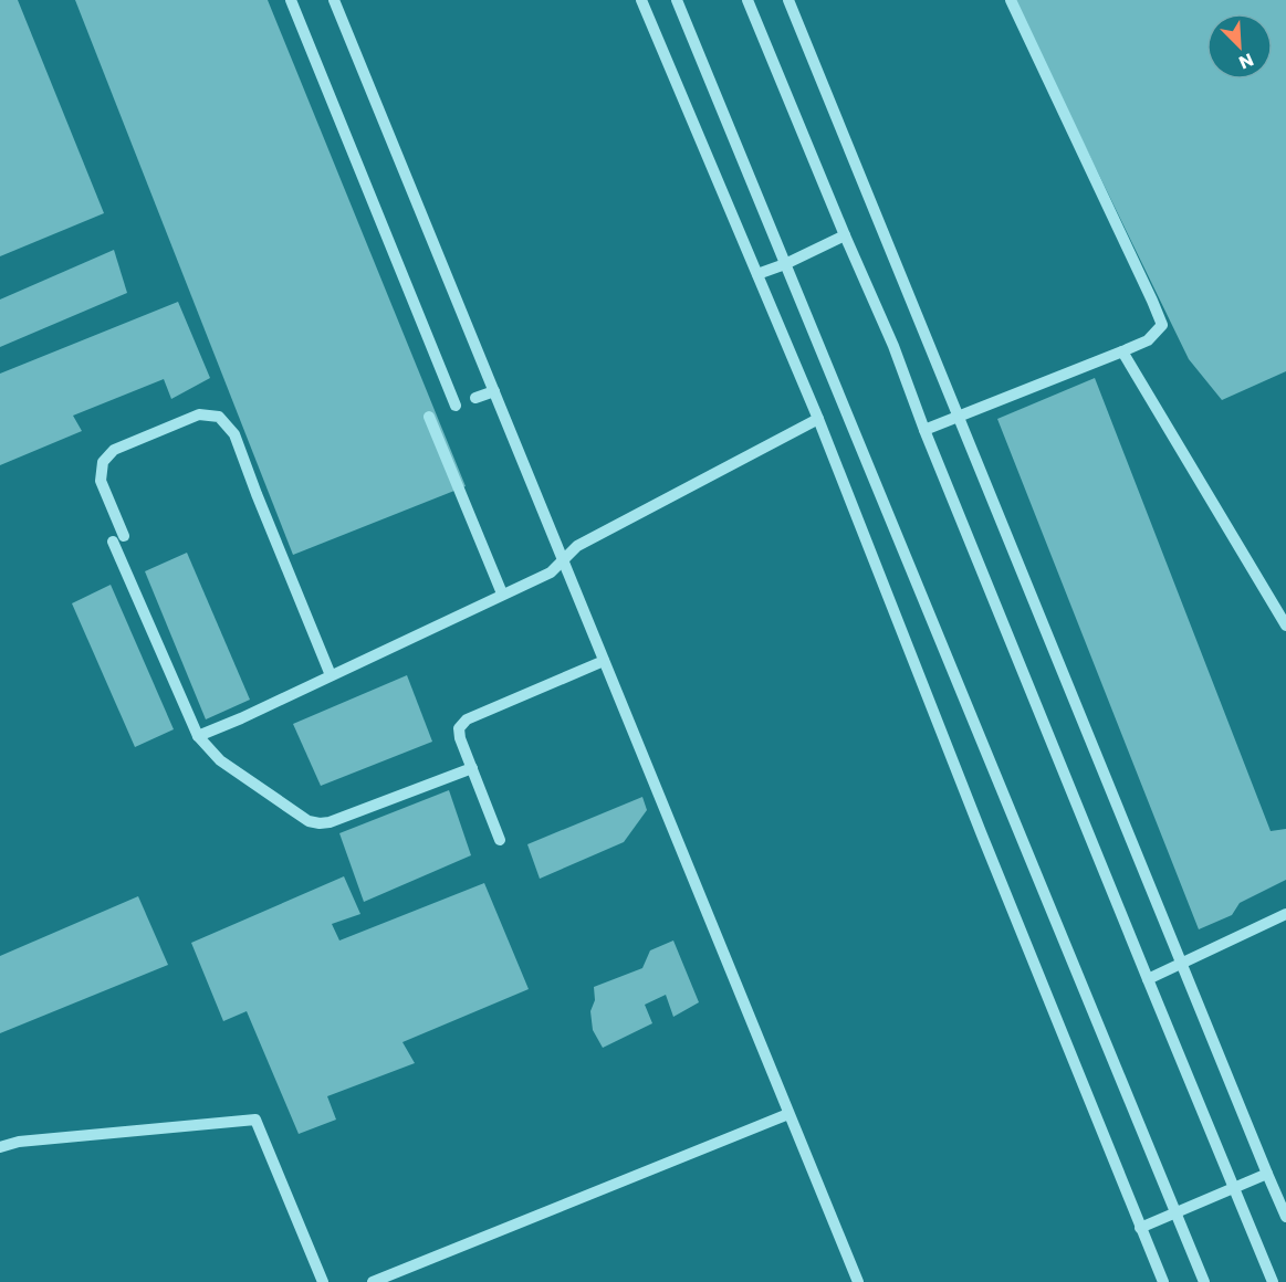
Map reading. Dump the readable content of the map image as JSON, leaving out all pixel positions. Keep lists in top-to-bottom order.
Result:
{
  "north": "bottom right"
}
